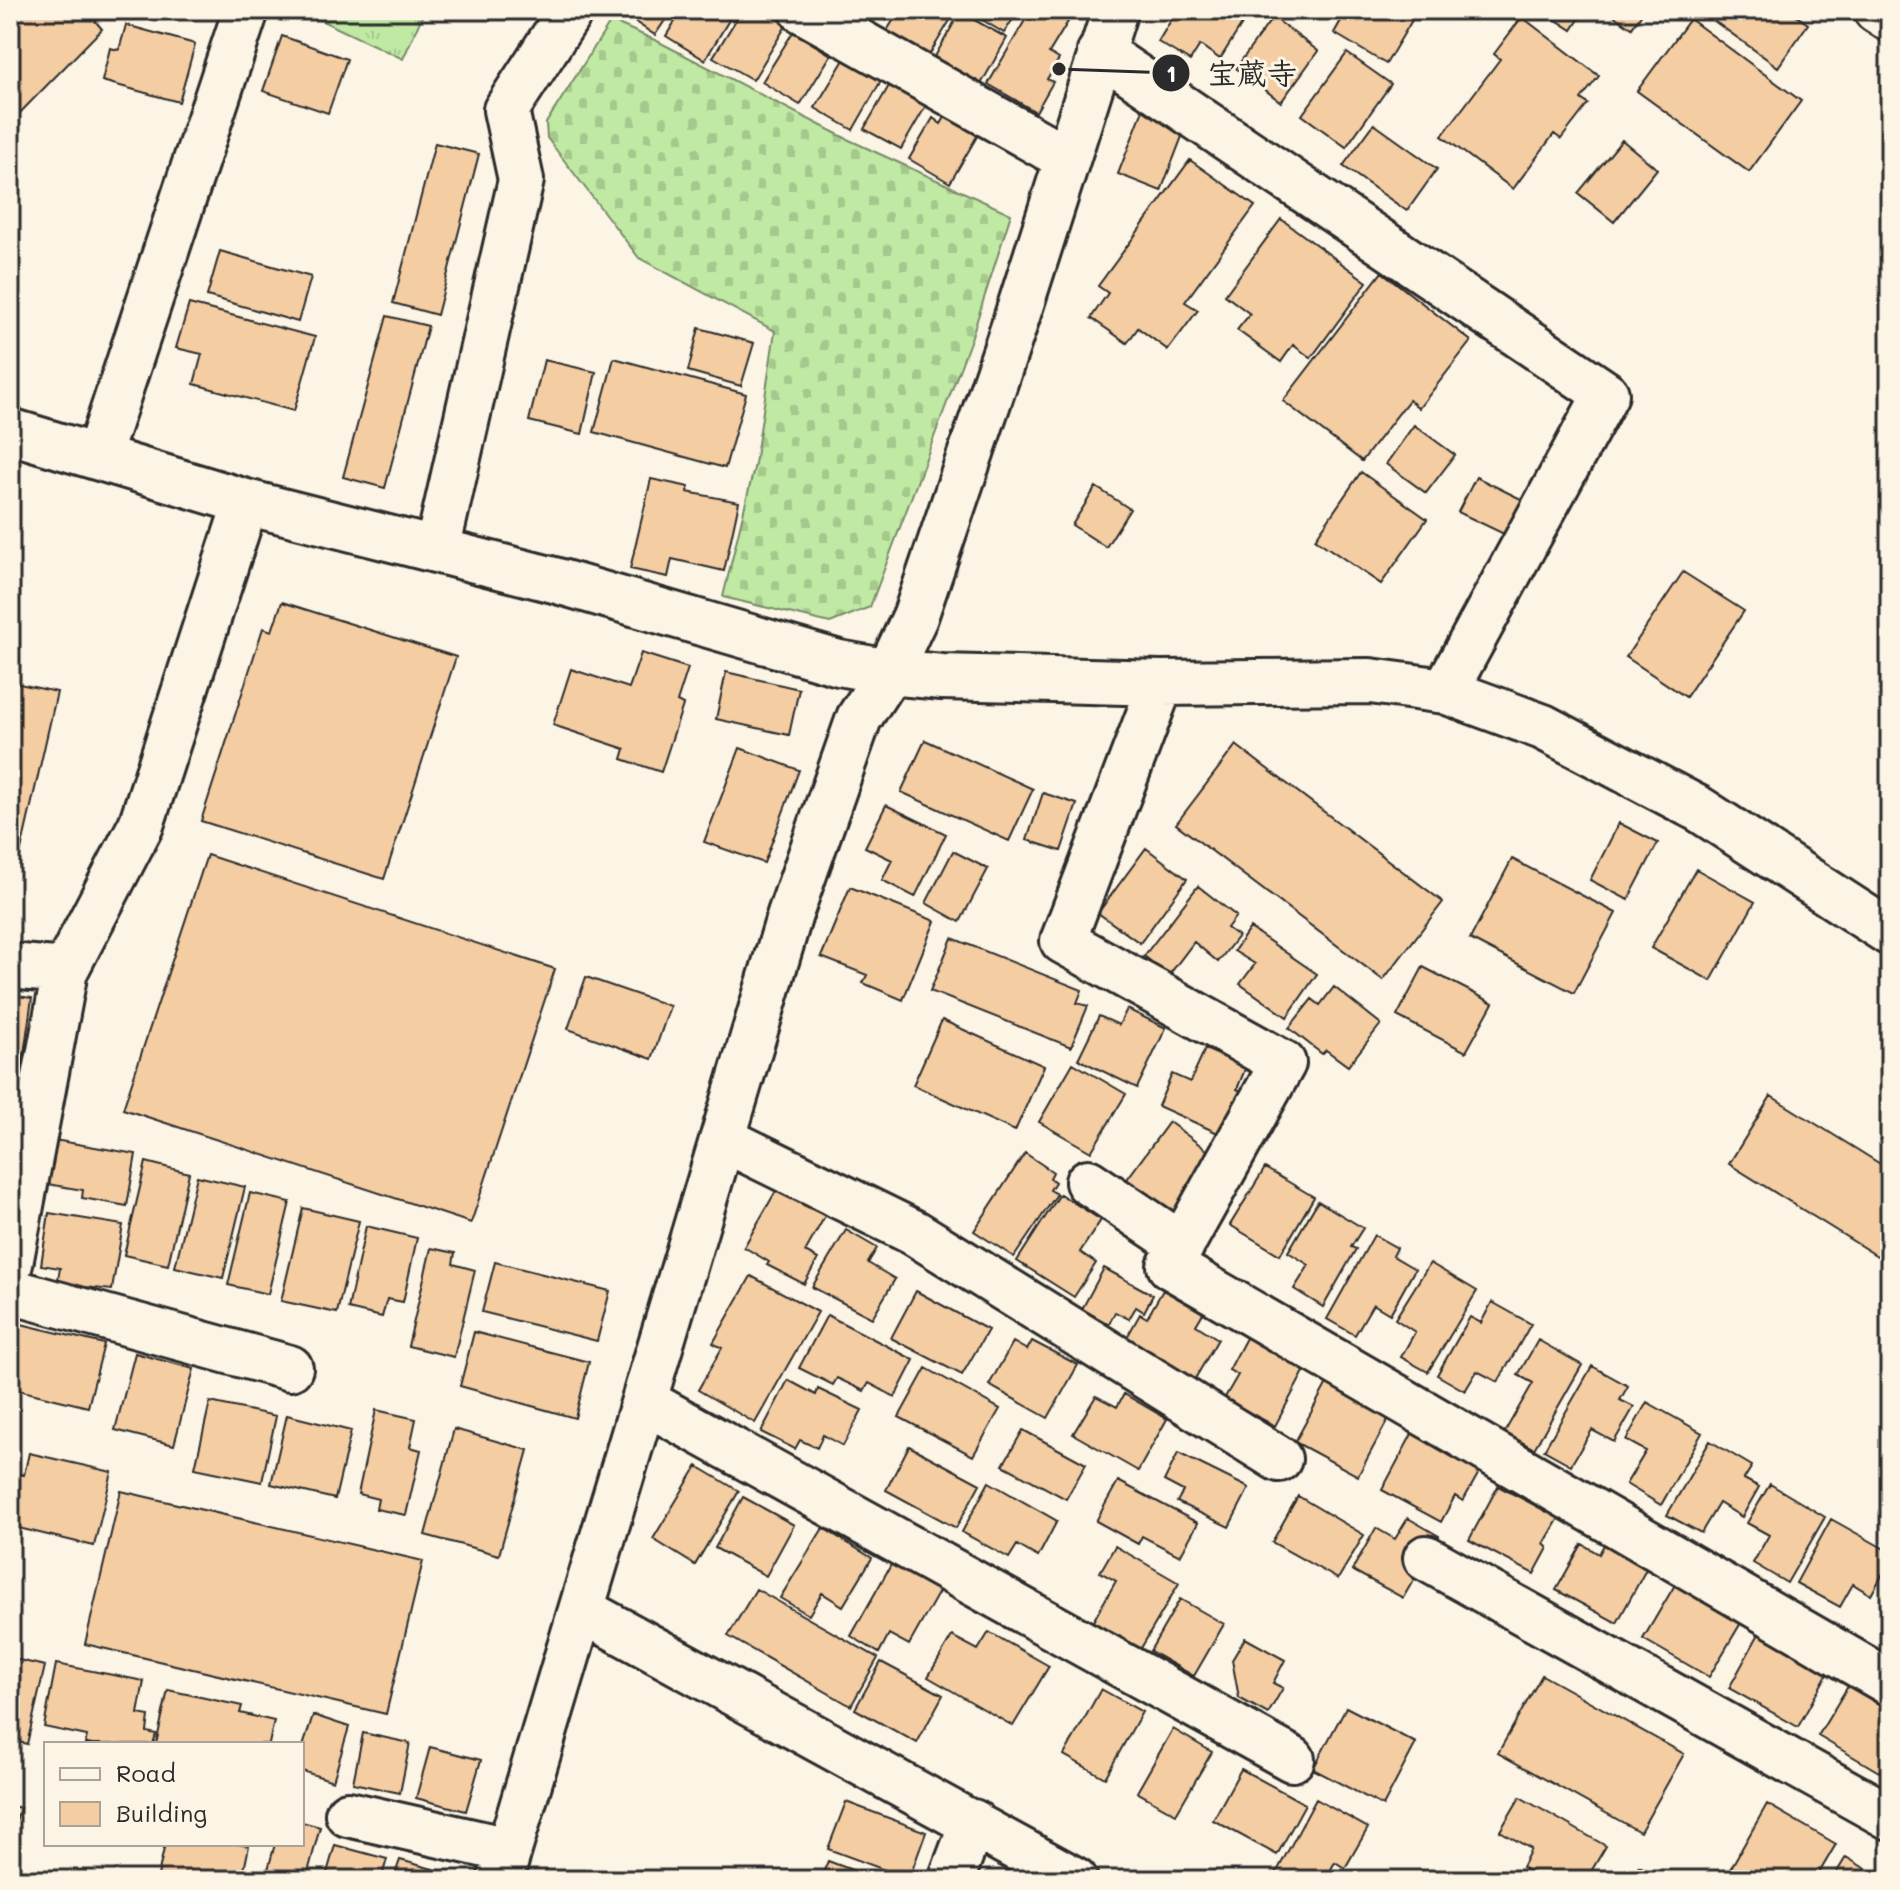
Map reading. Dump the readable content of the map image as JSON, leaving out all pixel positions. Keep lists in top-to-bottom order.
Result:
{
  "places": ["宝蔵寺"],
  "legend": ["Road", "Building"]
}
